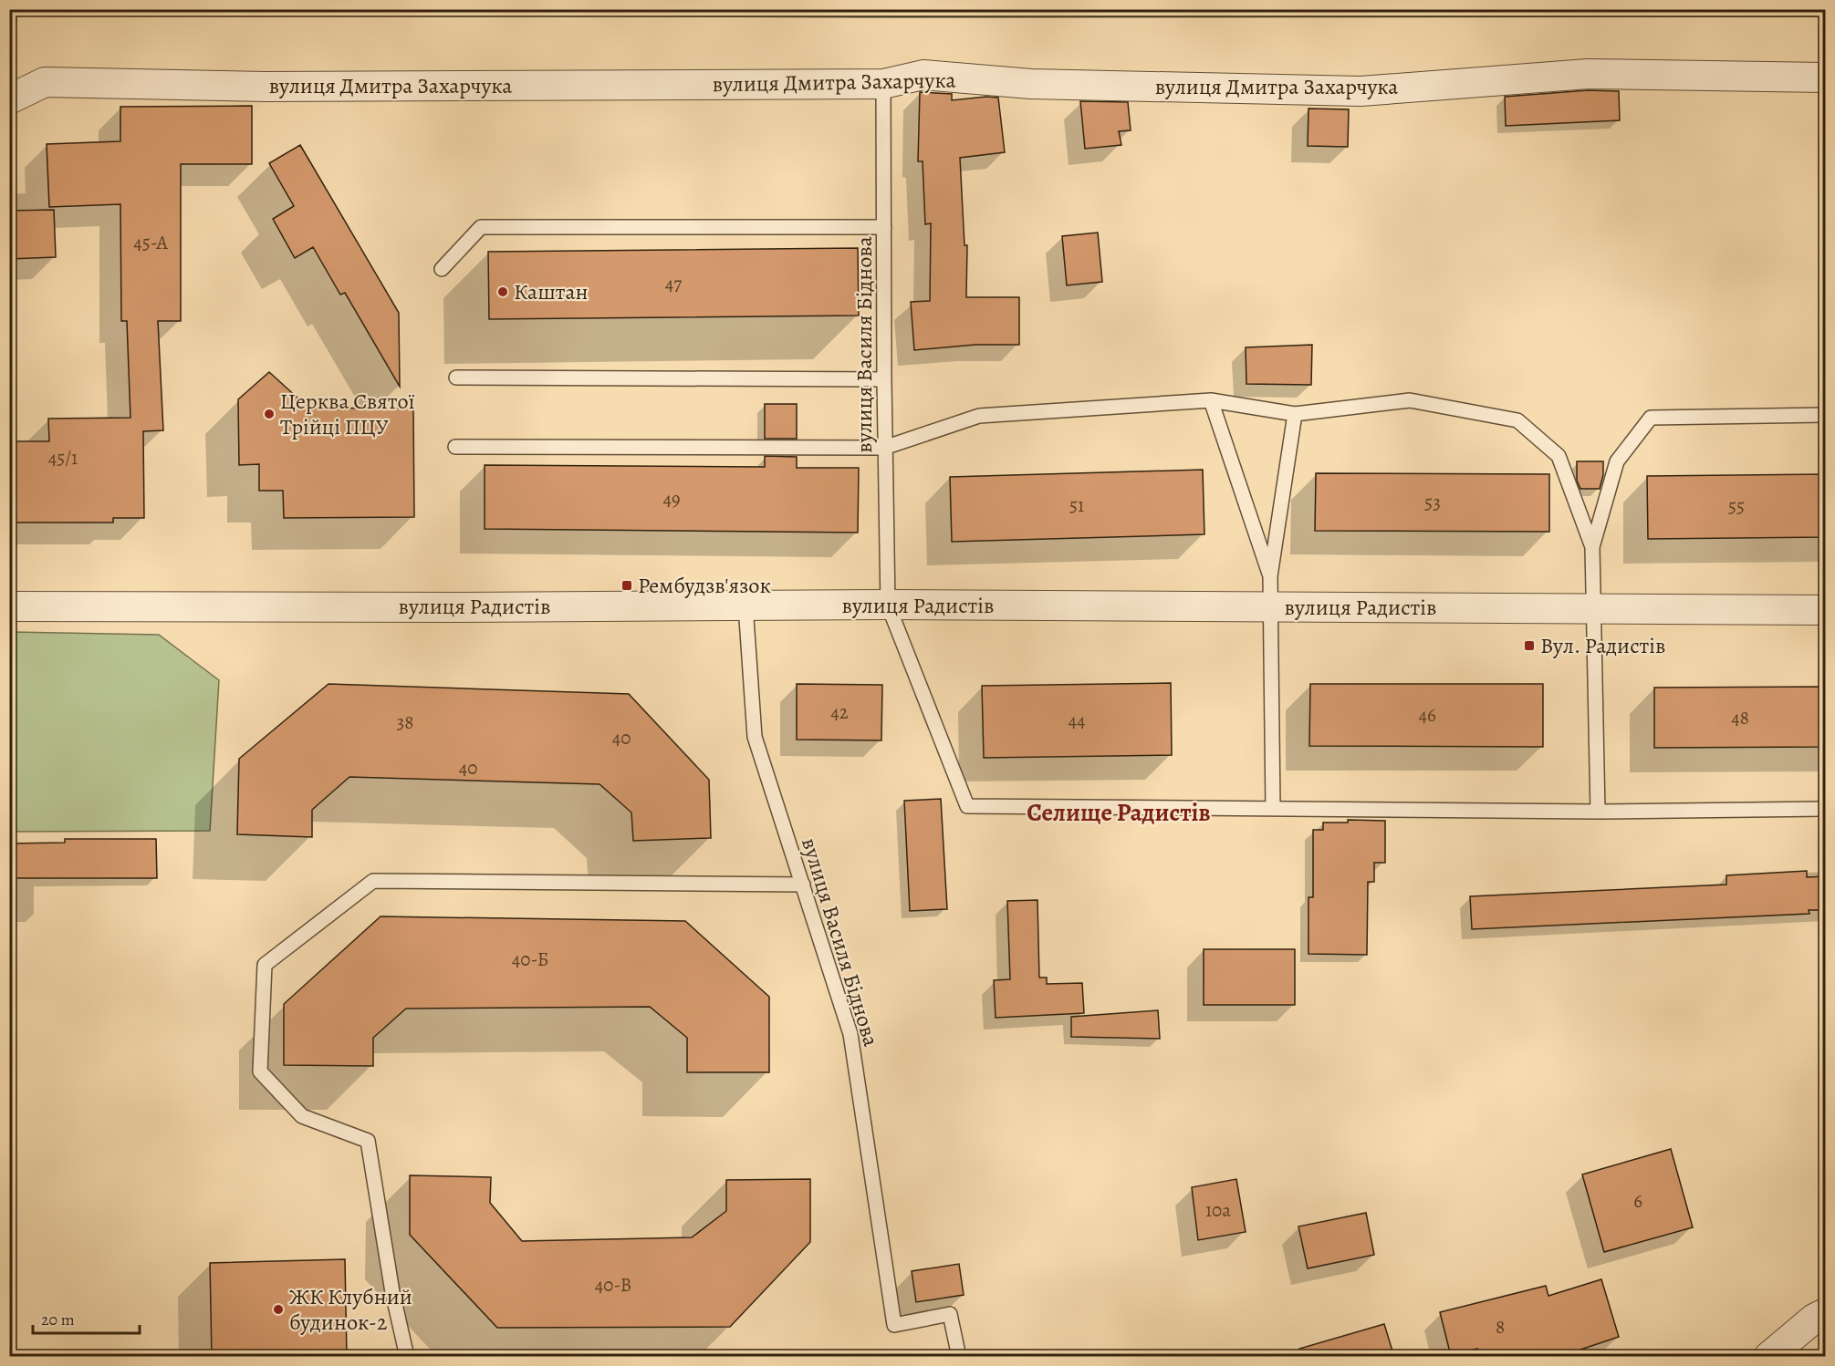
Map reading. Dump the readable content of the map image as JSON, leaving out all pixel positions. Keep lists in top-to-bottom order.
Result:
{
  "streets": {
    "street": ["вулиця Дмитра Захарчука", "вулиця Радистів"],
    "lane": ["вулиця Василя Біднова"]
  },
  "crossings": [
    ["вулиця Дмитра Захарчука", "вулиця Василя Біднова"],
    ["вулиця Василя Біднова", "вулиця Радистів"]
  ],
  "districts": ["Селище Радистів"],
  "places": {
    "other": ["Каштан", "Церква Святої Трійці ПЦУ", "ЖК Клубний будинок-2"],
    "transit": ["Рембудзв'язок", "Вул. Радистів"]
  },
  "house_numbers": [
    "45-А",
    "47",
    "45/1",
    "49",
    "53",
    "51",
    "55",
    "42",
    "46",
    "48",
    "44",
    "38",
    "40",
    "40",
    "40-Б",
    "6",
    "10a",
    "40-В",
    "8"
  ],
  "scale_bar": "20 m"
}
